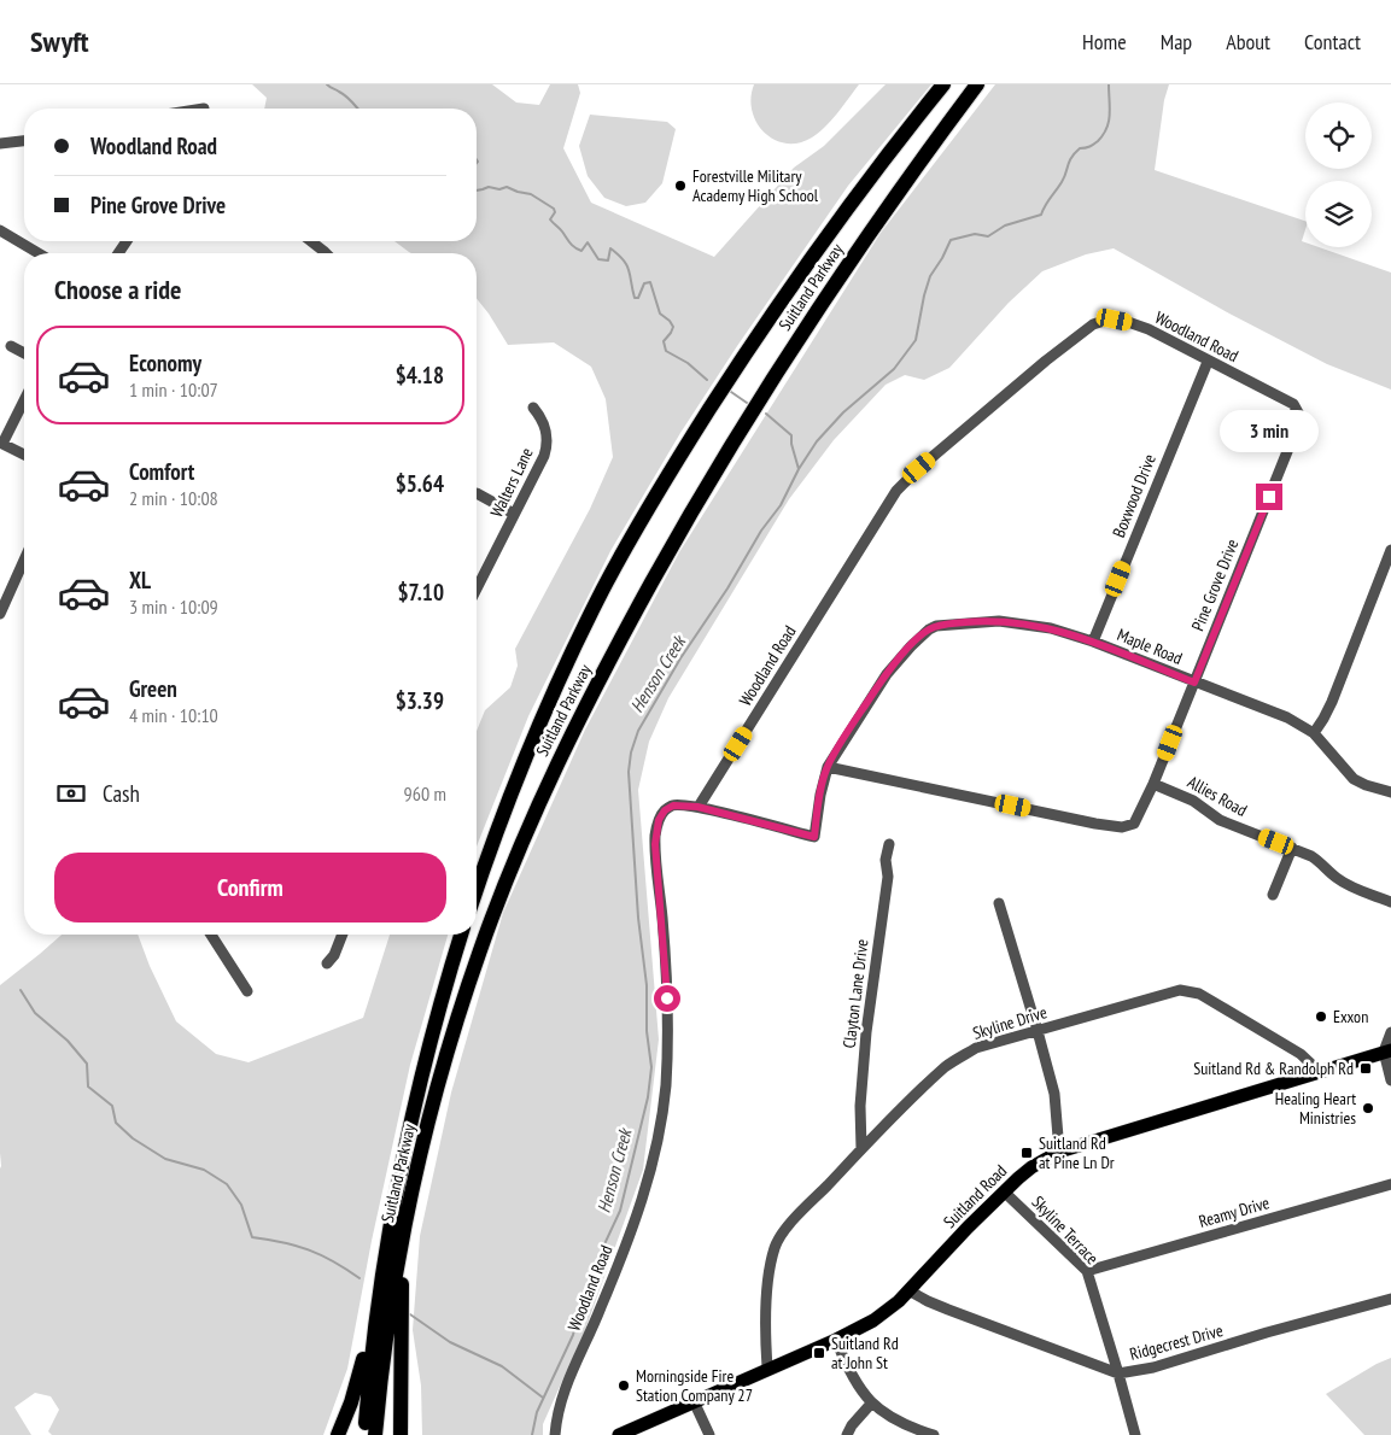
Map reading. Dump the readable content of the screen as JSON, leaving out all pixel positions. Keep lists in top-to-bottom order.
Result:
{
  "streets": {
    "highway": ["Suitland Parkway"],
    "main road": ["Suitland Road"],
    "street": [
      "Woodland Road",
      "Walters Lane",
      "Boxwood Drive",
      "Pine Grove Drive",
      "Maple Road",
      "Allies Road",
      "Clayton Lane Drive",
      "Skyline Drive",
      "Reamy Drive",
      "Skyline Terrace",
      "Ridgecrest Drive"
    ]
  },
  "crossings": [
    ["Woodland Road", "Boxwood Drive"],
    ["Woodland Road", "Pine Grove Drive"],
    ["Woodland Road", "Maple Road"],
    ["Boxwood Drive", "Maple Road"],
    ["Pine Grove Drive", "Maple Road"],
    ["Pine Grove Drive", "Allies Road"],
    ["Clayton Lane Drive", "Skyline Drive"],
    ["Skyline Drive", "Suitland Road"],
    ["Suitland Road", "Skyline Terrace"],
    ["Suitland Road", "Ridgecrest Drive"],
    ["Reamy Drive", "Skyline Terrace"],
    ["Skyline Terrace", "Ridgecrest Drive"]
  ],
  "water": ["Henson Creek"],
  "places": {
    "other": [
      "Forestville Military Academy High School",
      "Exxon",
      "Healing Heart Ministries",
      "Morningside Fire Station Company 27"
    ],
    "transit": ["Suitland Rd & Randolph Rd", "Suitland Rd at Pine Ln Dr", "Suitland Rd at John St"]
  },
  "page": {
    "header": "Swyft",
    "nav": [
      "Home",
      "Map",
      "About",
      "Contact"
    ],
    "banner": ["Woodland Road", "Pine Grove Drive"],
    "heading": "Choose a ride",
    "list": [
      {
        "name": "Economy",
        "note": "1 min · 10:07",
        "value": "$4.18"
      },
      {
        "name": "Comfort",
        "note": "2 min · 10:08",
        "value": "$5.64"
      },
      {
        "name": "XL",
        "note": "3 min · 10:09",
        "value": "$7.10"
      },
      {
        "name": "Green",
        "note": "4 min · 10:10",
        "value": "$3.39"
      }
    ],
    "bubble": "3 min",
    "pay": ["Cash", "960 m"],
    "buttons": "Confirm"
  }
}
